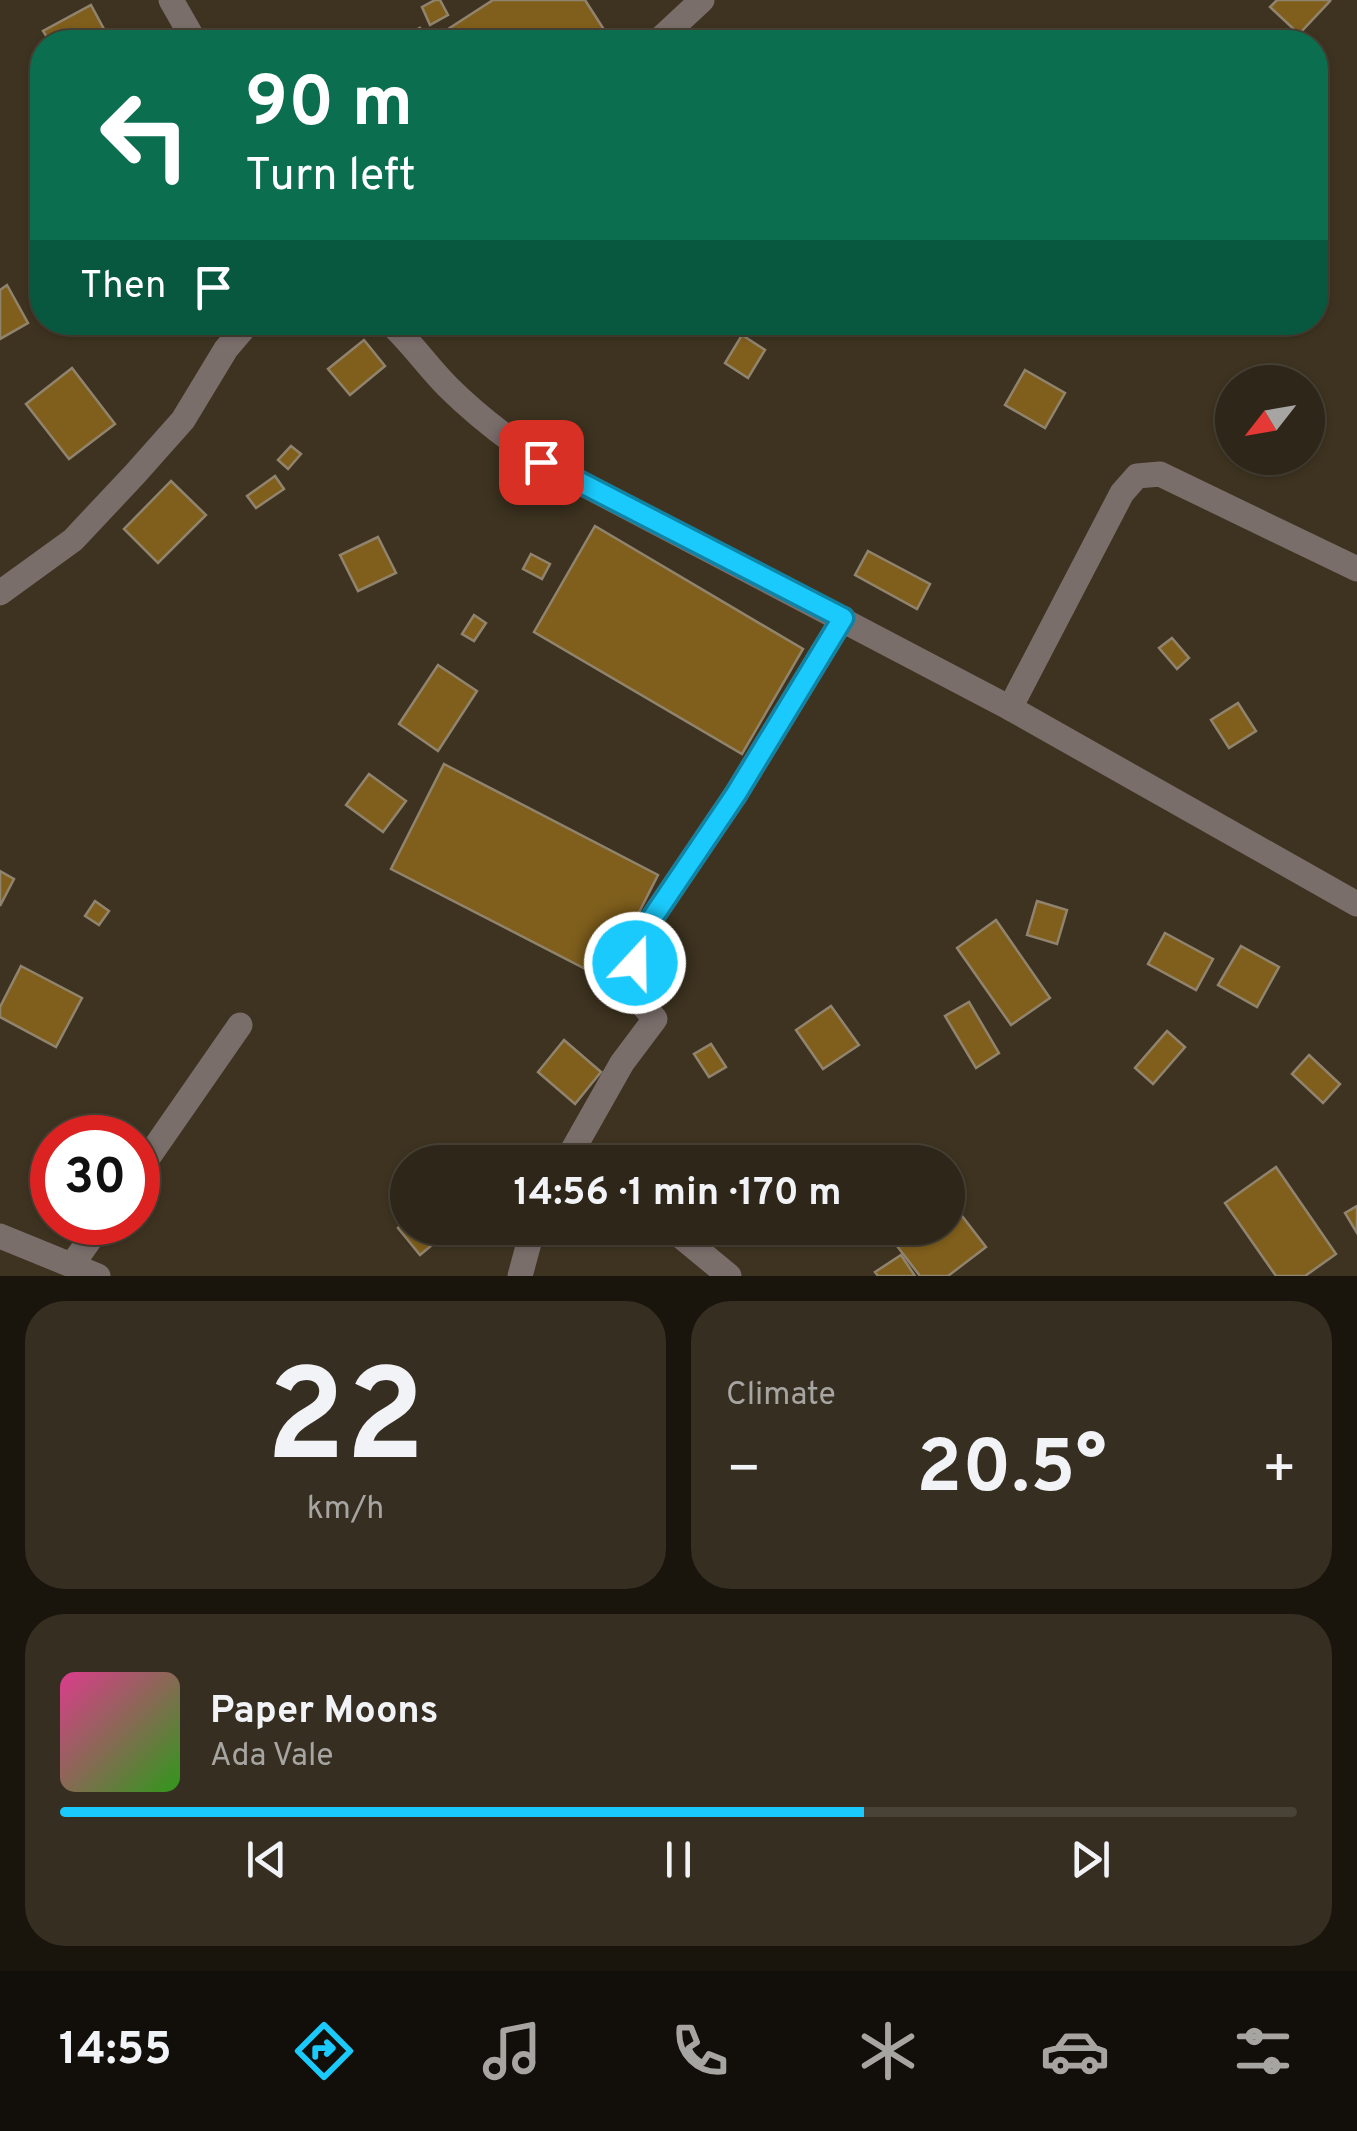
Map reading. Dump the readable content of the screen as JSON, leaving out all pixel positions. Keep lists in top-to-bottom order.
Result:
{
  "north": "bottom left",
  "page": {
    "turn": ["90 m", "Turn left"],
    "then": "Then",
    "limit": "30",
    "trip": "14:56 · 1 min · 170 m",
    "tile": [
      ["22", "km/h"],
      "Climate"
    ],
    "heat": ["−", "20.5°", "+"],
    "song": ["Paper Moons", "Ada Vale"],
    "tabs": "14:55"
  }
}
